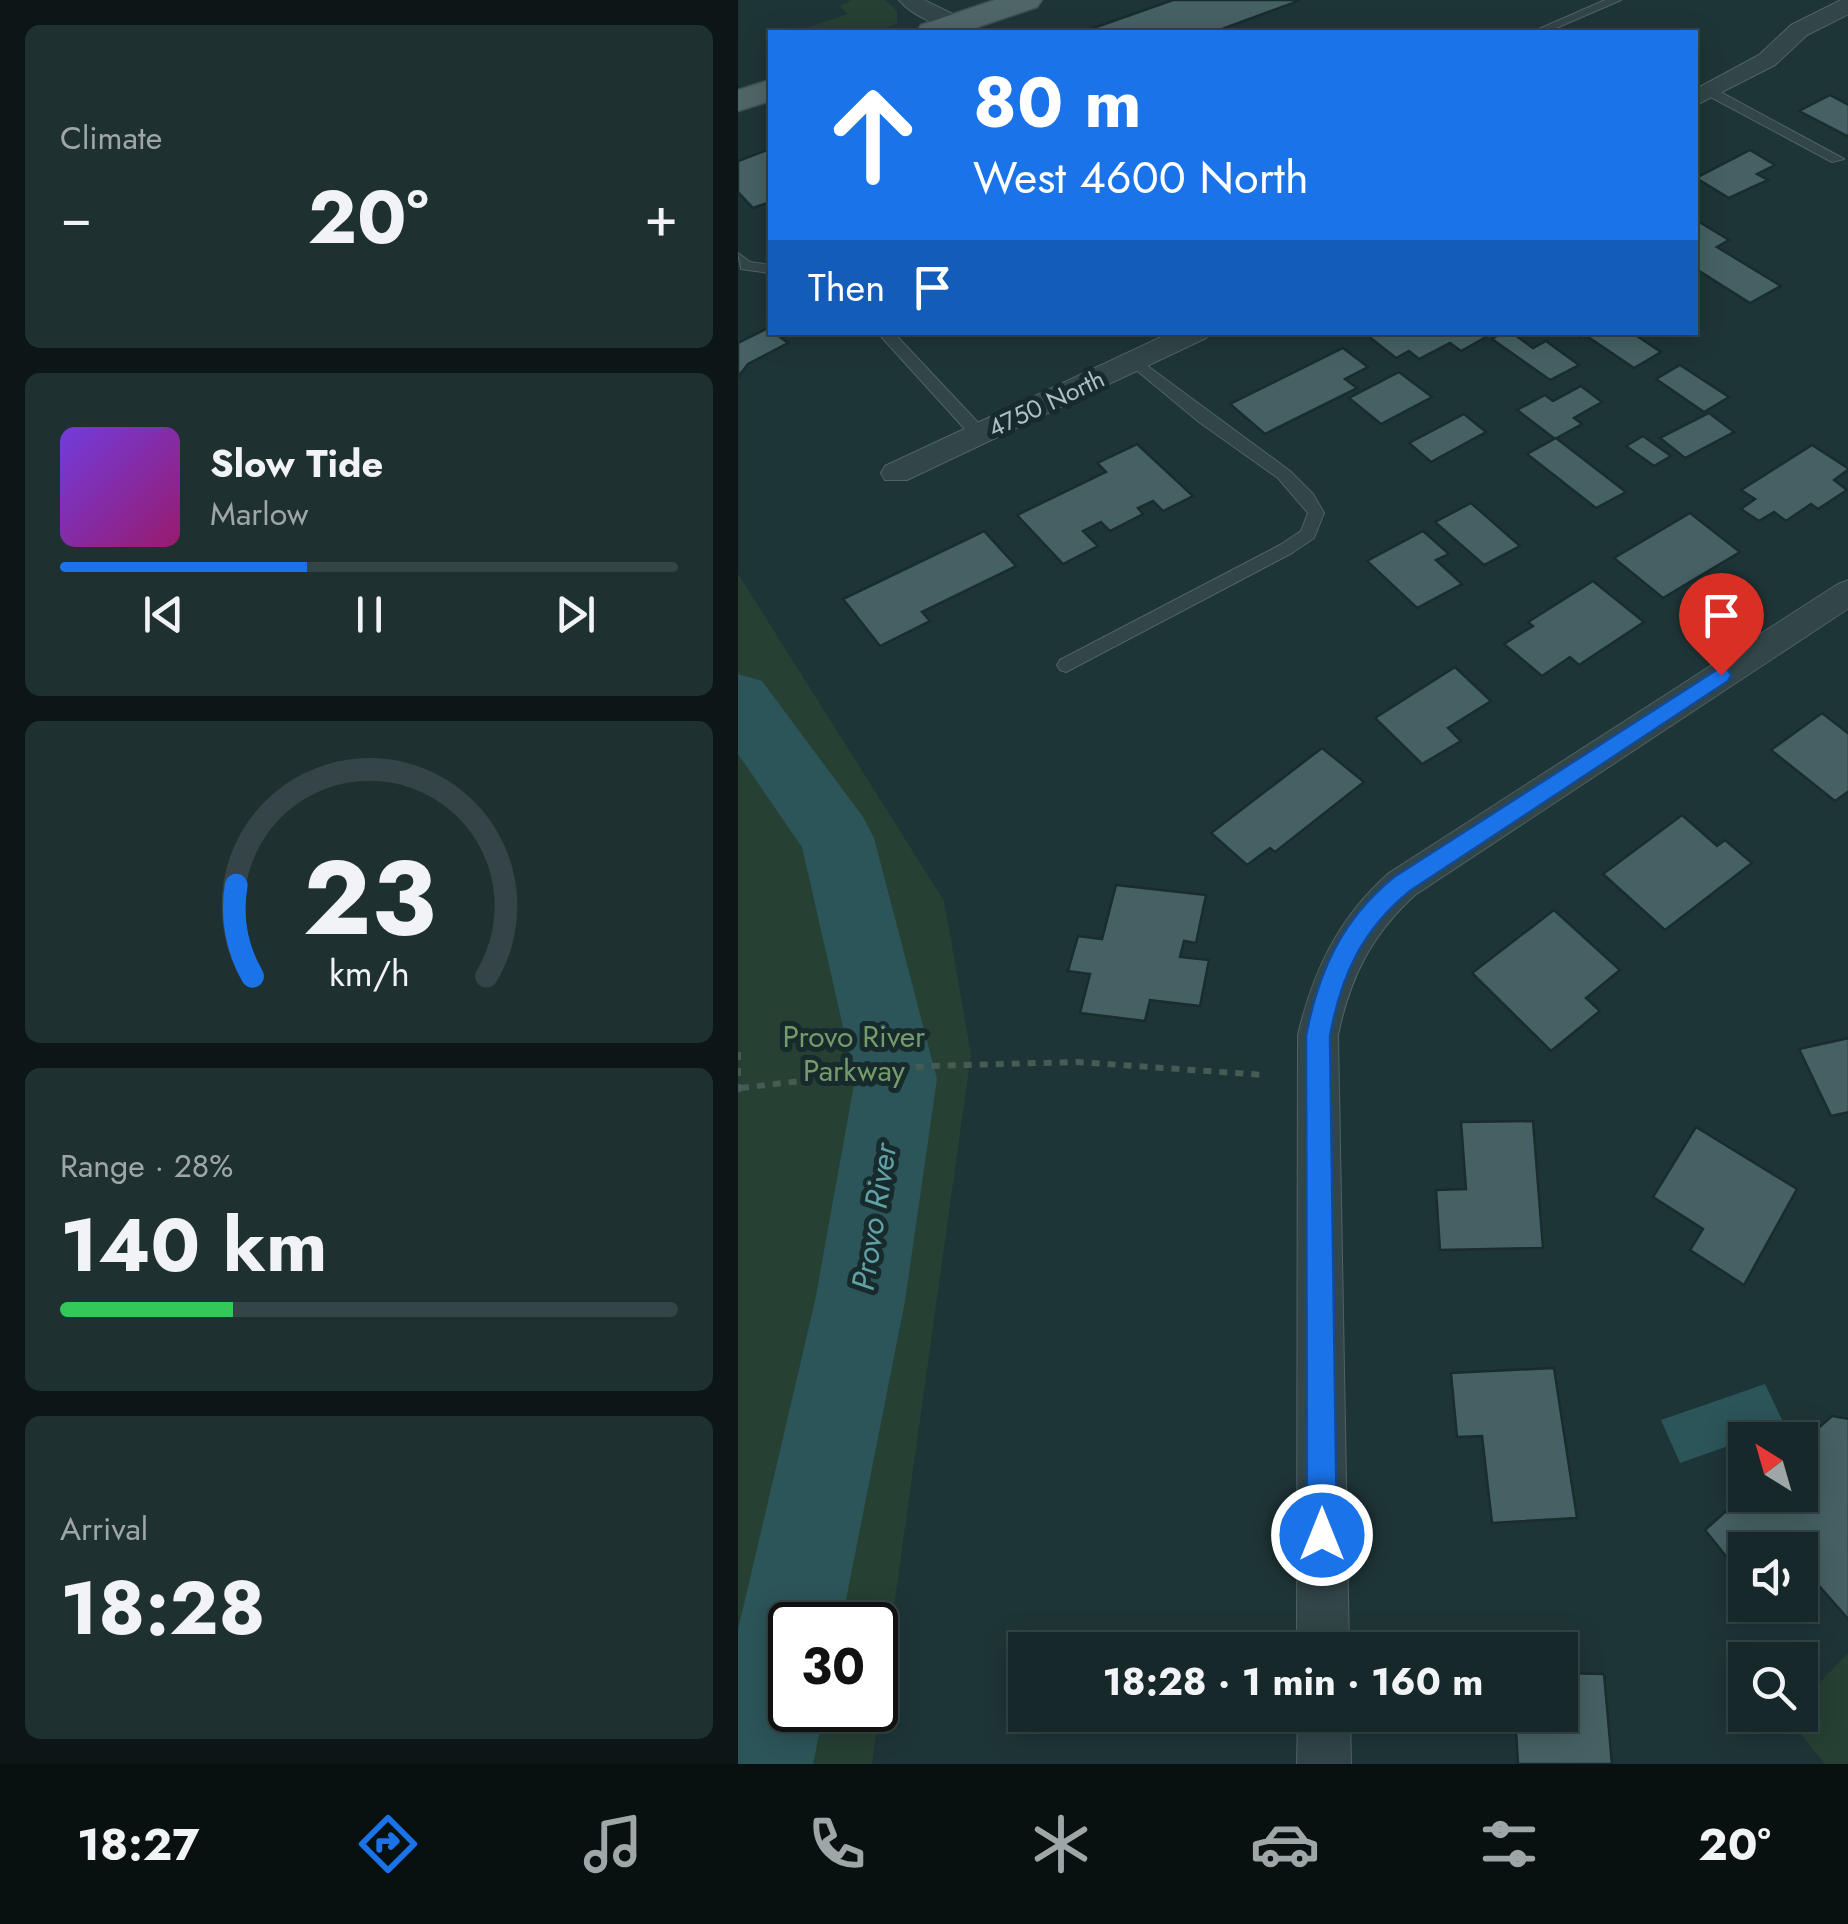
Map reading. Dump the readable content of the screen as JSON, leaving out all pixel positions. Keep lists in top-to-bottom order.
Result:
{
  "streets": {
    "street": ["4750 North"]
  },
  "water": ["Provo River"],
  "parks": ["Provo River Parkway"],
  "north": "top left",
  "page": {
    "tile": [
      "Climate",
      ["Range · 28%", "140 km"],
      ["Arrival", "18:28"]
    ],
    "turn": ["80 m", "West 4600 North"],
    "heat": ["−", "20°", "+"],
    "then": "Then",
    "song": ["Slow Tide", "Marlow"],
    "limit": "30",
    "trip": "18:28 · 1 min · 160 m",
    "tabs": ["18:27", "20°"],
    "gauge": ["23", "km/h"]
  }
}
